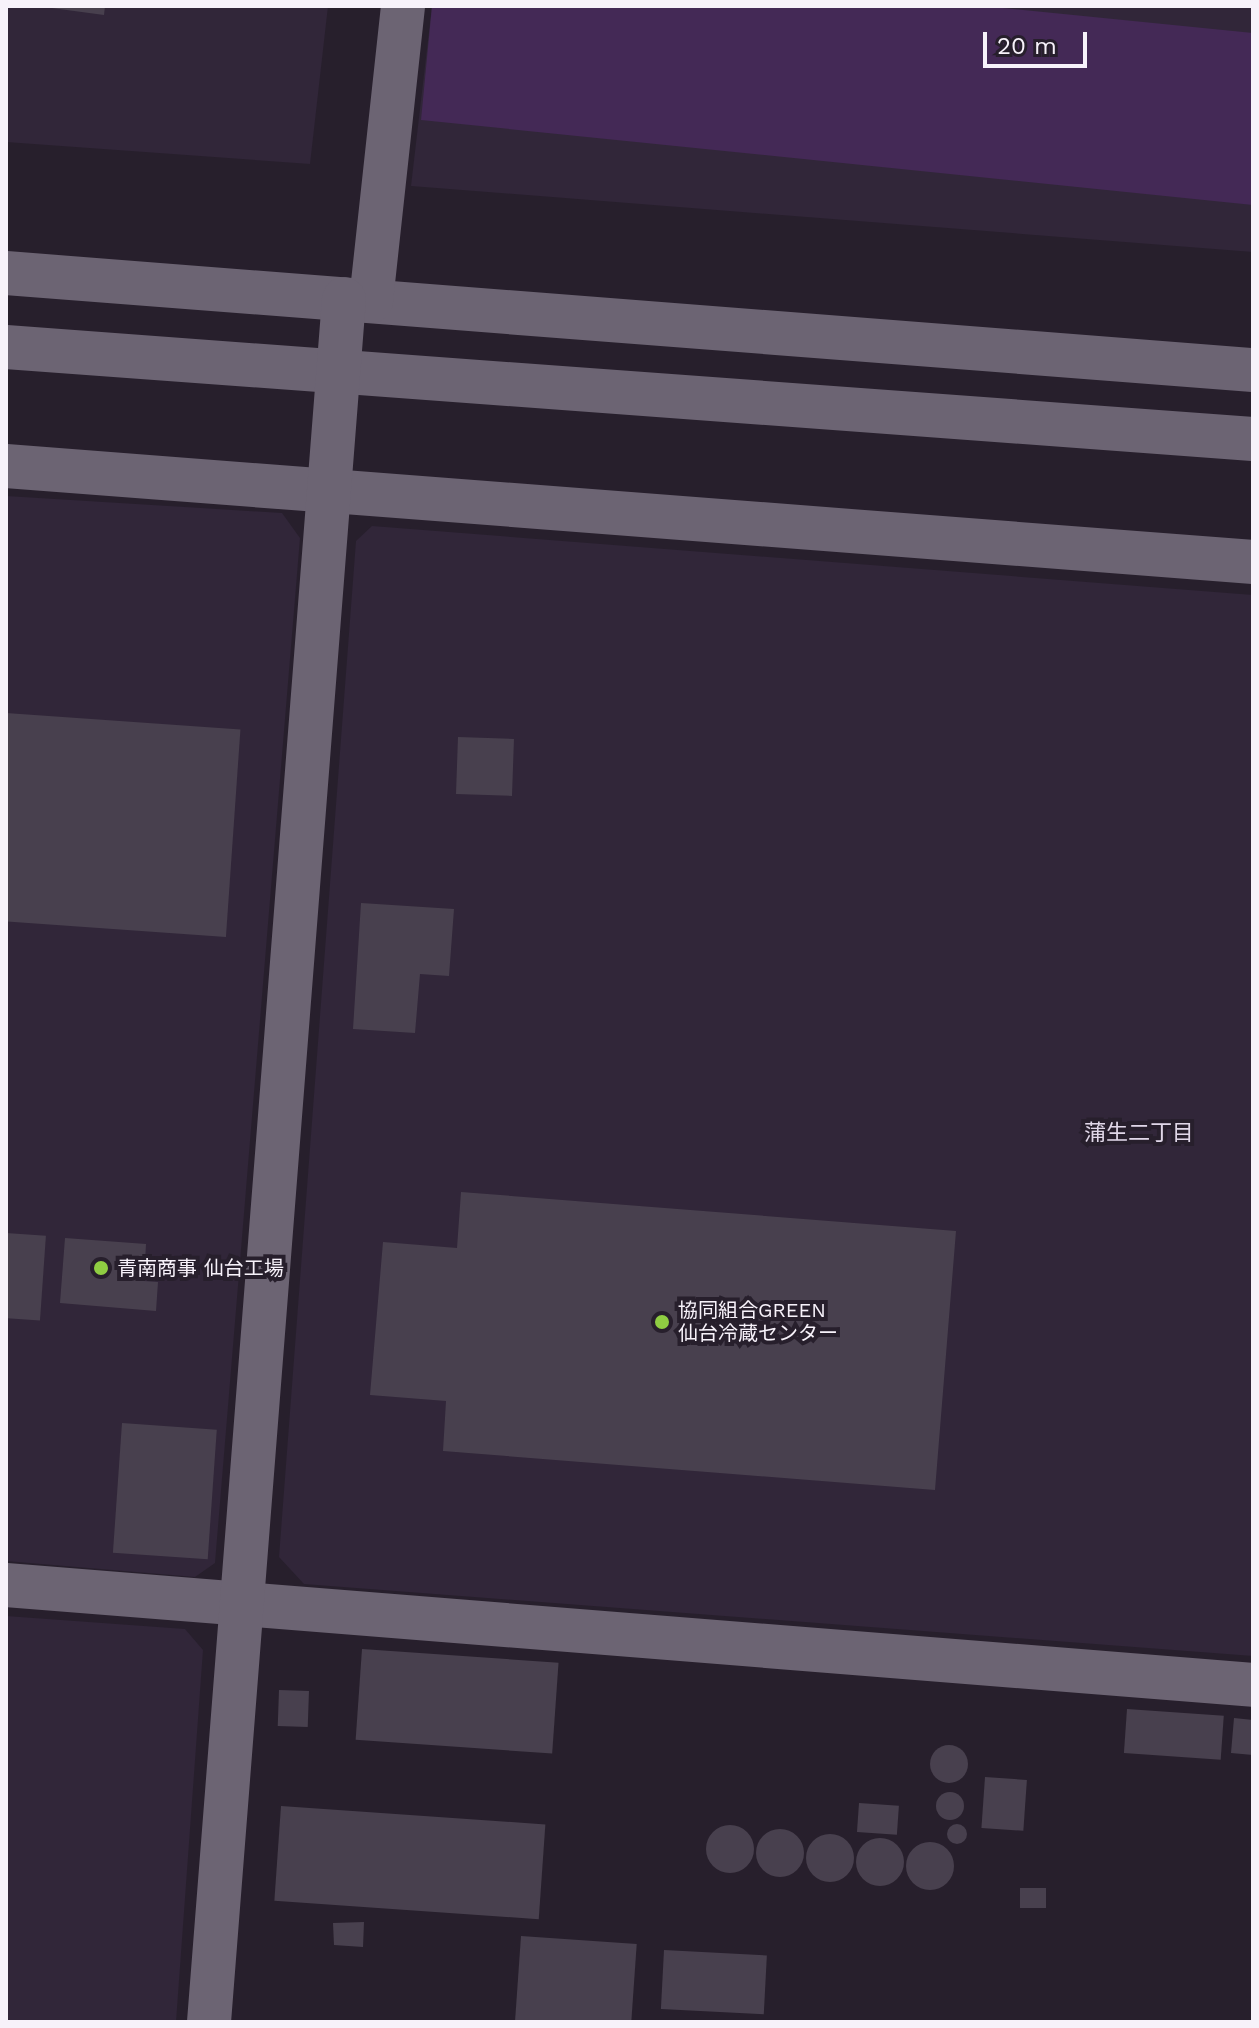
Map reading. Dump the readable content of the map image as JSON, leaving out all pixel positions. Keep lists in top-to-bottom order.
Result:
{
  "districts": ["蒲生二丁目"],
  "places": ["青南商事 仙台工場", "協同組合GREEN 仙台冷蔵センター"],
  "scale_bar": "20 m"
}
